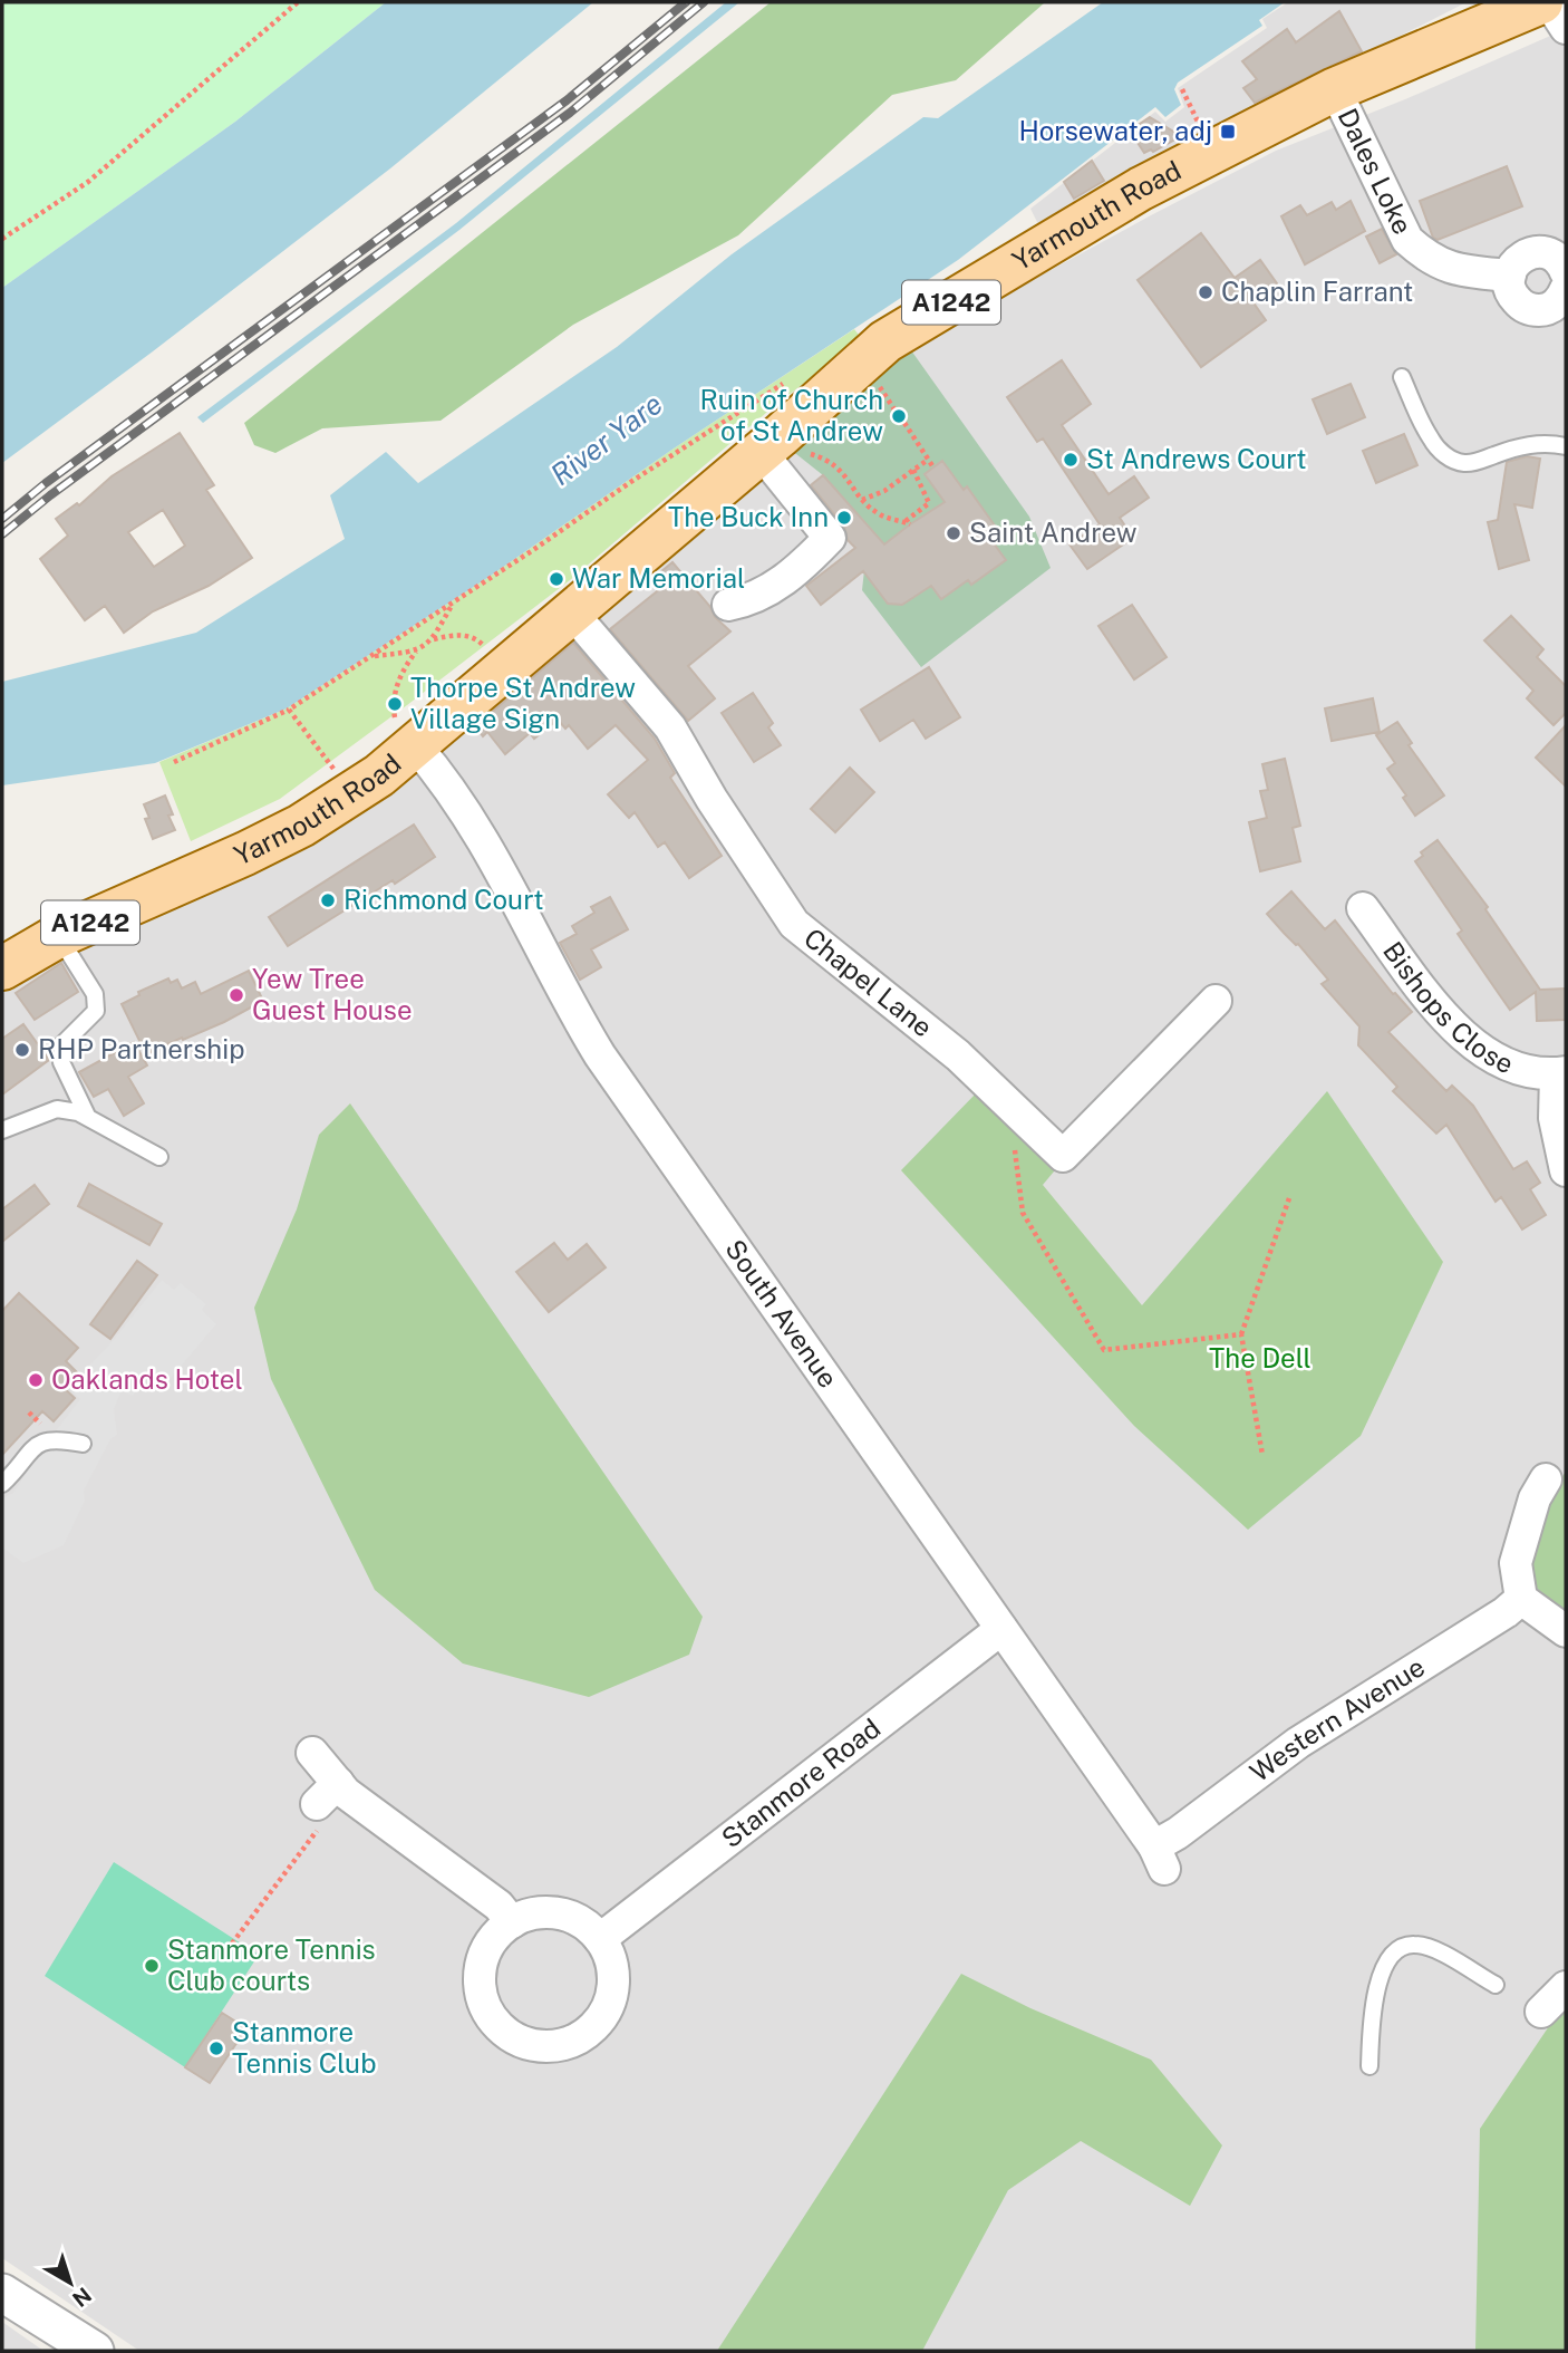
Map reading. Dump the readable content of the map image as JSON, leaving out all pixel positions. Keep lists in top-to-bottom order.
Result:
{
  "streets": {
    "main road": ["Yarmouth Road", "A1242"],
    "street": [
      "Dales Loke",
      "Chapel Lane",
      "Bishops Close",
      "South Avenue",
      "Western Avenue",
      "Stanmore Road"
    ]
  },
  "crossings": [
    ["Dales Loke", "Yarmouth Road"],
    ["Yarmouth Road", "Chapel Lane"],
    ["Yarmouth Road", "South Avenue"],
    ["South Avenue", "Western Avenue"],
    ["South Avenue", "Stanmore Road"]
  ],
  "water": ["River Yare"],
  "parks": ["The Dell"],
  "places": {
    "transit": ["Horsewater, adj"],
    "other": [
      "Chaplin Farrant",
      "Ruin of Church of St Andrew",
      "St Andrews Court",
      "The Buck Inn",
      "Saint Andrew",
      "War Memorial",
      "Thorpe St Andrew Village Sign",
      "Richmond Court",
      "Yew Tree Guest House",
      "RHP Partnership",
      "Oaklands Hotel",
      "Stanmore Tennis Club courts",
      "Stanmore Tennis Club"
    ]
  },
  "north": "bottom right"
}
